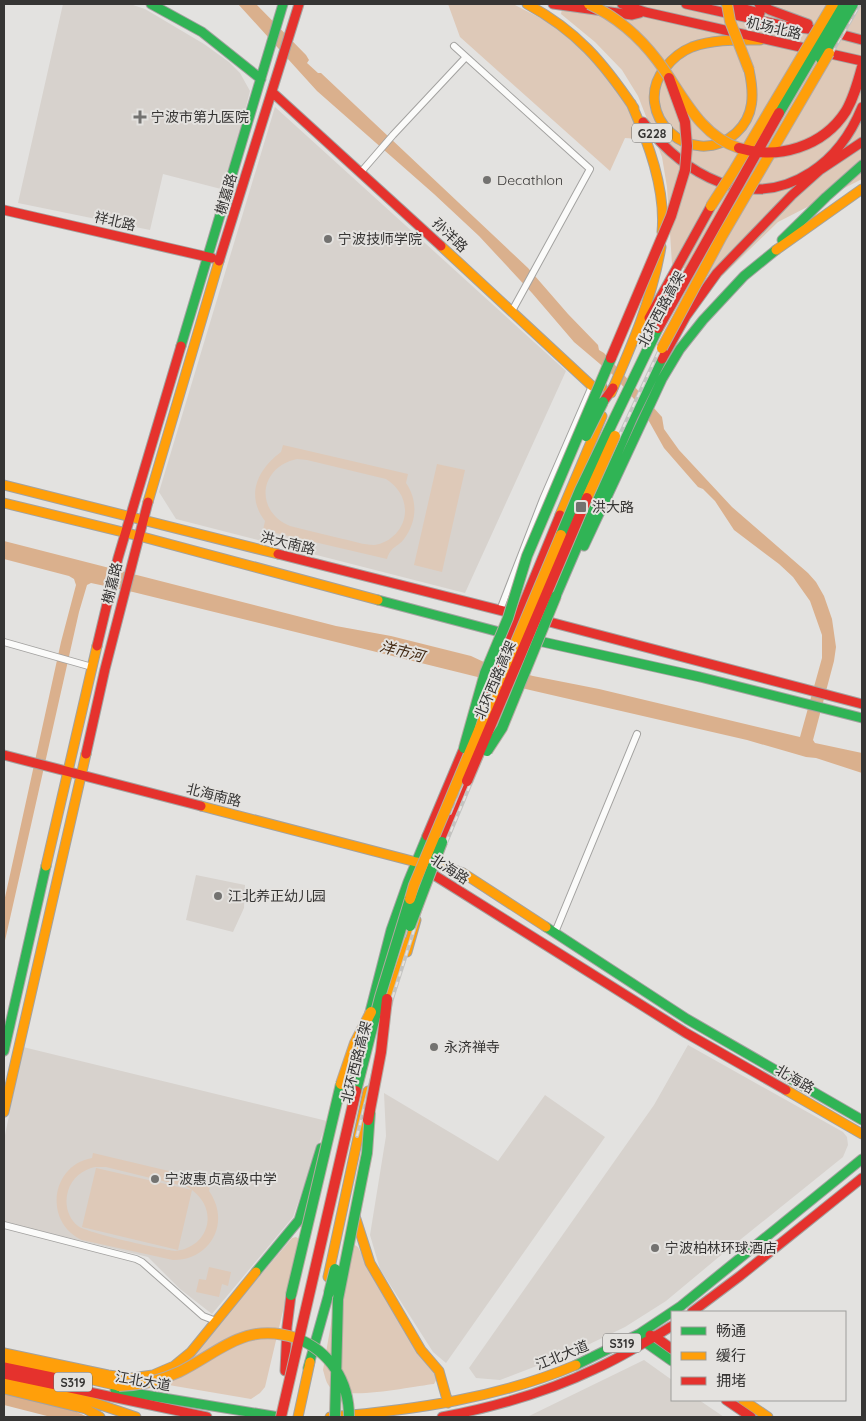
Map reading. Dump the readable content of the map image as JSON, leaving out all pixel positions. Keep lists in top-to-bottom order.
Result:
{
  "streets": {
    "main road": [
      "机场北路",
      "G228",
      "榭嘉路",
      "祥北路",
      "孙洋路",
      "北环西路高架",
      "洪大南路",
      "北海南路",
      "北海路",
      "S319",
      "江北大道"
    ]
  },
  "crossings": [
    ["榭嘉路", "祥北路"],
    ["榭嘉路", "孙洋路"],
    ["榭嘉路", "洪大南路"],
    ["榭嘉路", "北海南路"],
    ["北环西路高架", "江北大道"],
    ["北海南路", "北海路"]
  ],
  "water": ["洋市河"],
  "places": {
    "health": ["宁波市第九医院"],
    "other": [
      "Decathlon",
      "宁波技师学院",
      "江北养正幼儿园",
      "永济禅寺",
      "宁波惠贞高级中学",
      "宁波柏林环球酒店"
    ],
    "transit": ["洪大路"]
  },
  "legend": ["畅通", "缓行", "拥堵"]
}
